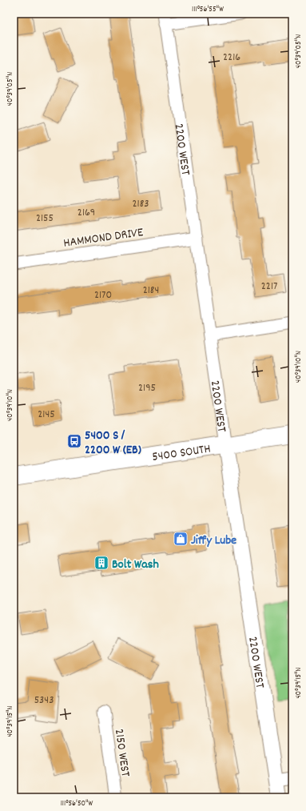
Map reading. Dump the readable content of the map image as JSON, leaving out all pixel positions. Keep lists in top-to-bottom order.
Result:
{
  "streets": {
    "main road": ["5400 SOUTH"],
    "street": ["2200 WEST", "HAMMOND DRIVE", "2150 WEST"]
  },
  "crossings": [
    ["2200 WEST", "HAMMOND DRIVE"],
    ["2200 WEST", "5400 SOUTH"]
  ],
  "places": {
    "bus stop": ["5400 S / 2200 W (EB)"],
    "shop": ["Jiffy Lube"],
    "building": ["Bolt Wash"]
  },
  "house_numbers": [
    "2216",
    "2183",
    "2169",
    "2155",
    "2217",
    "2184",
    "2170",
    "2195",
    "2145",
    "5343"
  ],
  "coordinates": [
    "111°56'55\"W",
    "40°39'05\"N",
    "40°39'10\"N",
    "40°39'15\"N",
    "111°56'50\"W"
  ]
}
